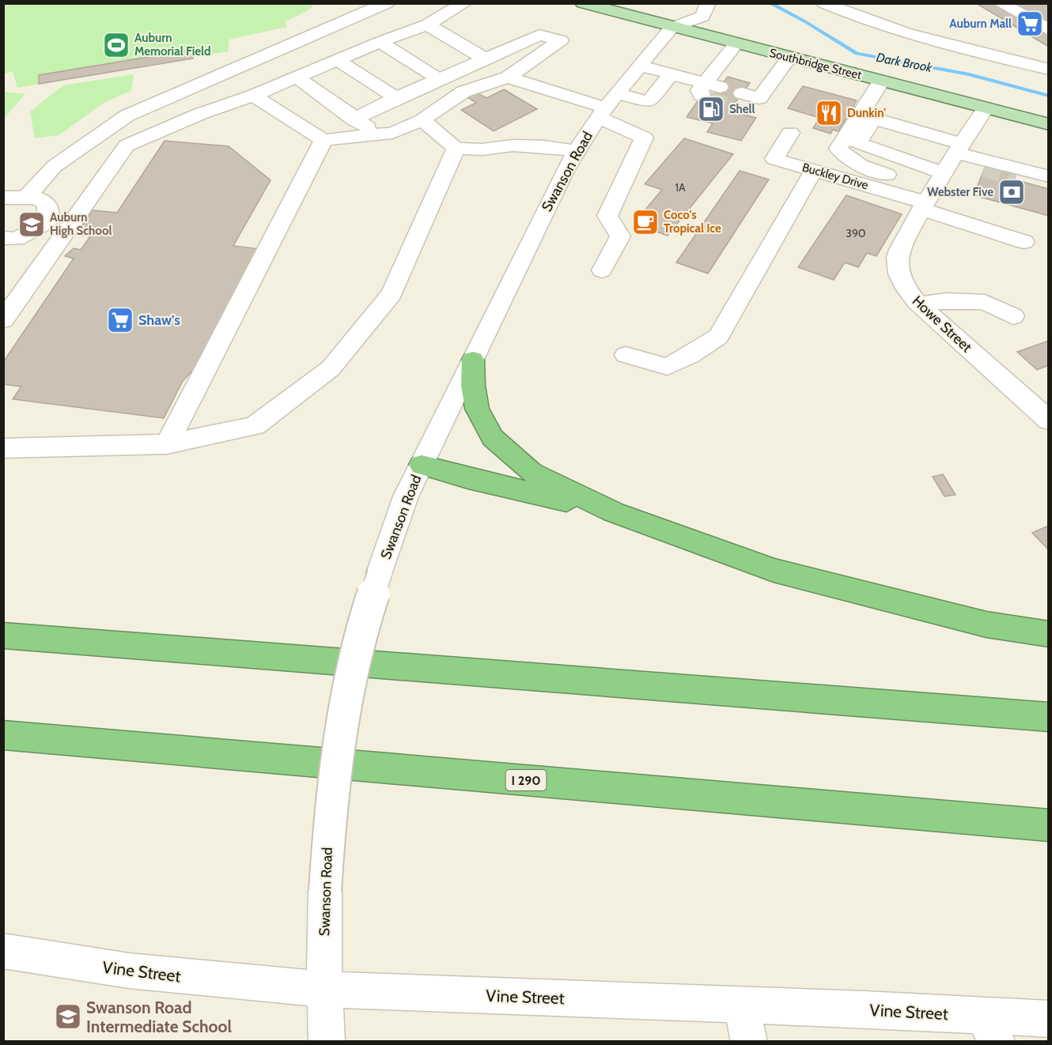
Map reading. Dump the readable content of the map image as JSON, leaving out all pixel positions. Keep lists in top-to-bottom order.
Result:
{
  "streets": {
    "highway": ["I 290"],
    "main road": ["Southbridge Street"],
    "street": [
      "Swanson Road",
      "Buckley Drive",
      "Howe Street",
      "Vine Street"
    ]
  },
  "crossings": [
    ["Southbridge Street", "Swanson Road"],
    ["Southbridge Street", "Howe Street"],
    ["Swanson Road", "Vine Street"],
    ["Buckley Drive", "Howe Street"]
  ],
  "water": ["Dark Brook"],
  "places": {
    "supermarket": ["Auburn Mall", "Shaw's"],
    "sports": ["Auburn Memorial Field"],
    "fuel station": ["Shell"],
    "restaurant": ["Dunkin'"],
    "bank": ["Webster Five"],
    "cafe": ["Coco's Tropical Ice"],
    "school or university": ["Auburn High School", "Swanson Road Intermediate School"]
  },
  "house_numbers": ["1A", "390"]
}
